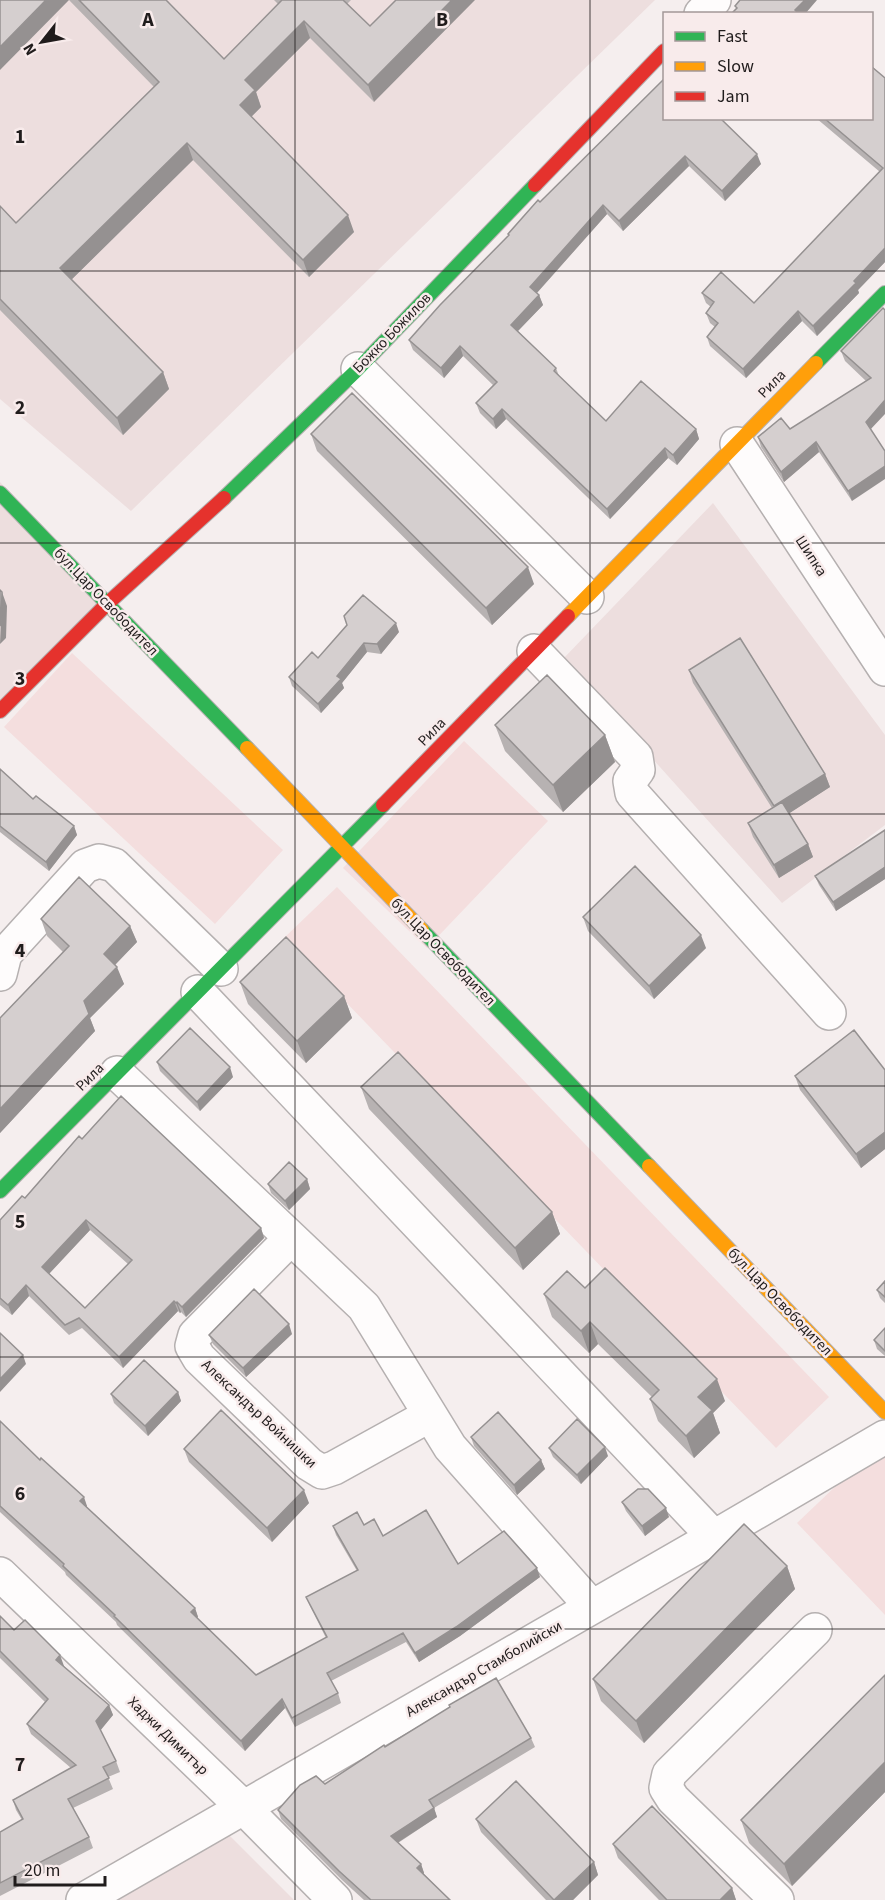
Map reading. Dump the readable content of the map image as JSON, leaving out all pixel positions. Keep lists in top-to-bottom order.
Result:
{
  "streets": {
    "street": [
      "Божко Божилов",
      "Рила",
      "Шипка",
      "бул.Цар Освободител",
      "Александър Войнишки",
      "Александър Стамболийски",
      "Хаджи Димитър"
    ]
  },
  "crossings": [
    ["Божко Божилов", "бул.Цар Освободител"],
    ["Рила", "Шипка"],
    ["Рила", "бул.Цар Освободител"],
    ["Александър Стамболийски", "Хаджи Димитър"]
  ],
  "legend": ["Fast", "Slow", "Jam"],
  "scale_bar": "20 m",
  "north": "bottom left",
  "grid": {
    "columns": ["A", "B"],
    "rows": [
      "1",
      "2",
      "3",
      "4",
      "5",
      "6",
      "7"
    ]
  }
}
